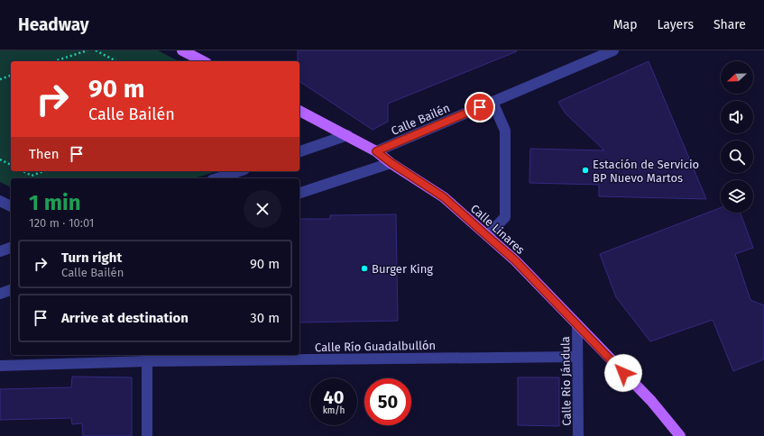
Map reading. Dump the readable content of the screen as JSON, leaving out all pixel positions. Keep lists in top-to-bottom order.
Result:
{
  "streets": {
    "main road": ["Calle Linares"],
    "street": ["Calle Bailén", "Calle Río Guadalbullón", "Calle Rio Jándula"]
  },
  "crossings": [
    ["Calle Bailén", "Calle Linares"],
    ["Calle Linares", "Calle Rio Jándula"],
    ["Calle Río Guadalbullón", "Calle Rio Jándula"]
  ],
  "places": ["Estación de Servicio BP Nuevo Martos", "Burger King"],
  "north": "left",
  "page": {
    "header": "Headway",
    "nav": ["Map", "Layers", "Share"],
    "turn": ["90 m", "Calle Bailén"],
    "then": "Then",
    "heading": ["1 min", "120 m · 10:01"],
    "list": [
      {
        "name": "Turn right",
        "note": "Calle Bailén",
        "value": "90 m"
      },
      {
        "name": "Arrive at destination",
        "value": "30 m"
      }
    ],
    "speed": "40 km/h",
    "limit": "50"
  }
}
